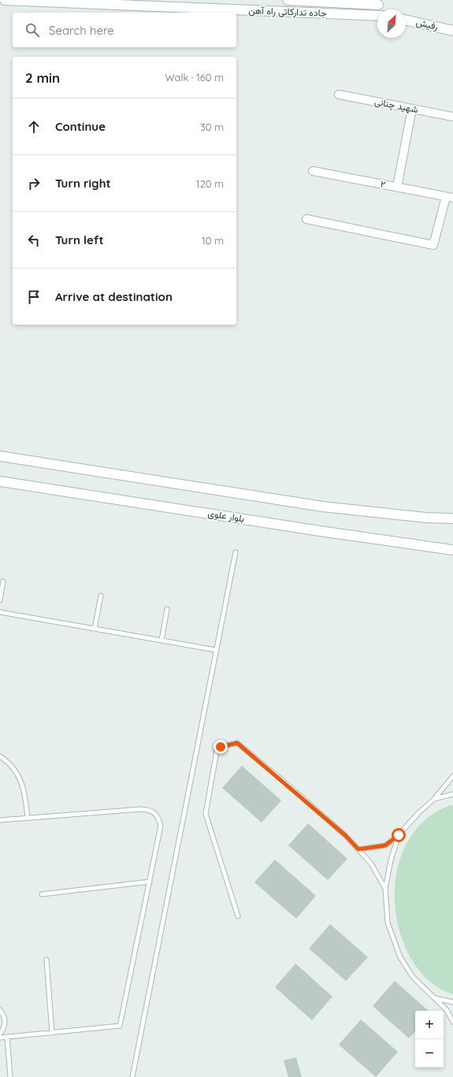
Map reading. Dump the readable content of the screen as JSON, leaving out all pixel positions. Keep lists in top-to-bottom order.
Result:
{
  "streets": {
    "main road": ["جاده تدارکاتی راه آهن", "رفیش", "بلوار علوی"],
    "street": ["شهید چنانی", "۲"]
  },
  "north": "top right",
  "page": {
    "search": "Search here",
    "heading": ["2 min", "Walk · 160 m"],
    "list": [
      ["Continue", "30 m"],
      ["Turn right", "120 m"],
      ["Turn left", "10 m"],
      "Arrive at destination"
    ],
    "map_buttons": ["+", "−"]
  }
}
